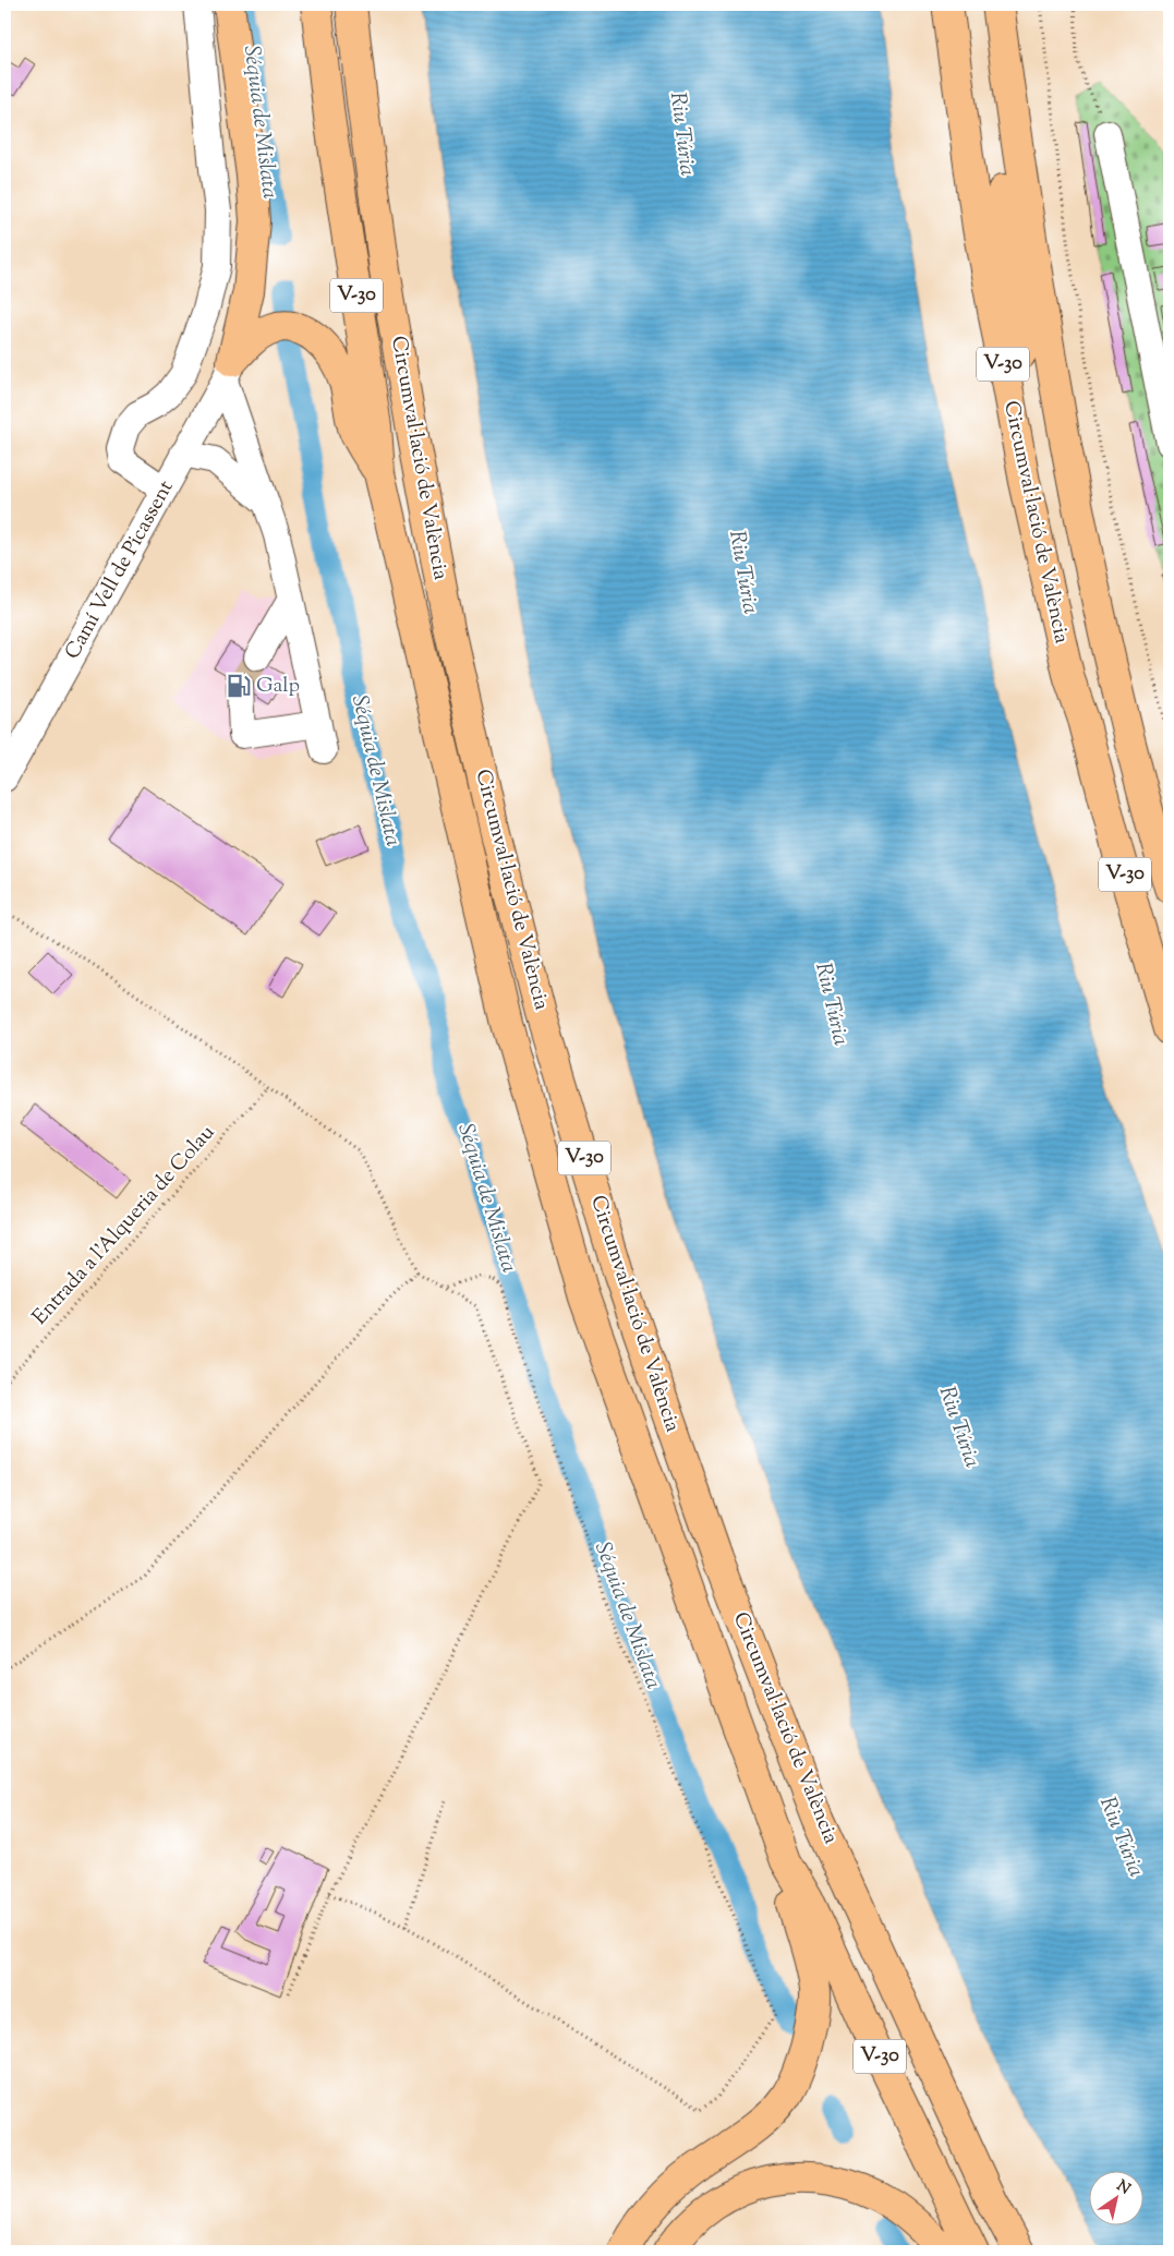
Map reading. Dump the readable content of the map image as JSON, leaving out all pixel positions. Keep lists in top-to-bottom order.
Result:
{
  "streets": {
    "highway": ["V-30", "Circumval·lació de València"],
    "street": ["Camí Vell de Picassent"],
    "path": ["Entrada a l'Alqueria de Colau"]
  },
  "water": ["Séquia de Mislata", "Riu Túria"],
  "places": {
    "fuel station": ["Galp"]
  },
  "north": "top right"
}
